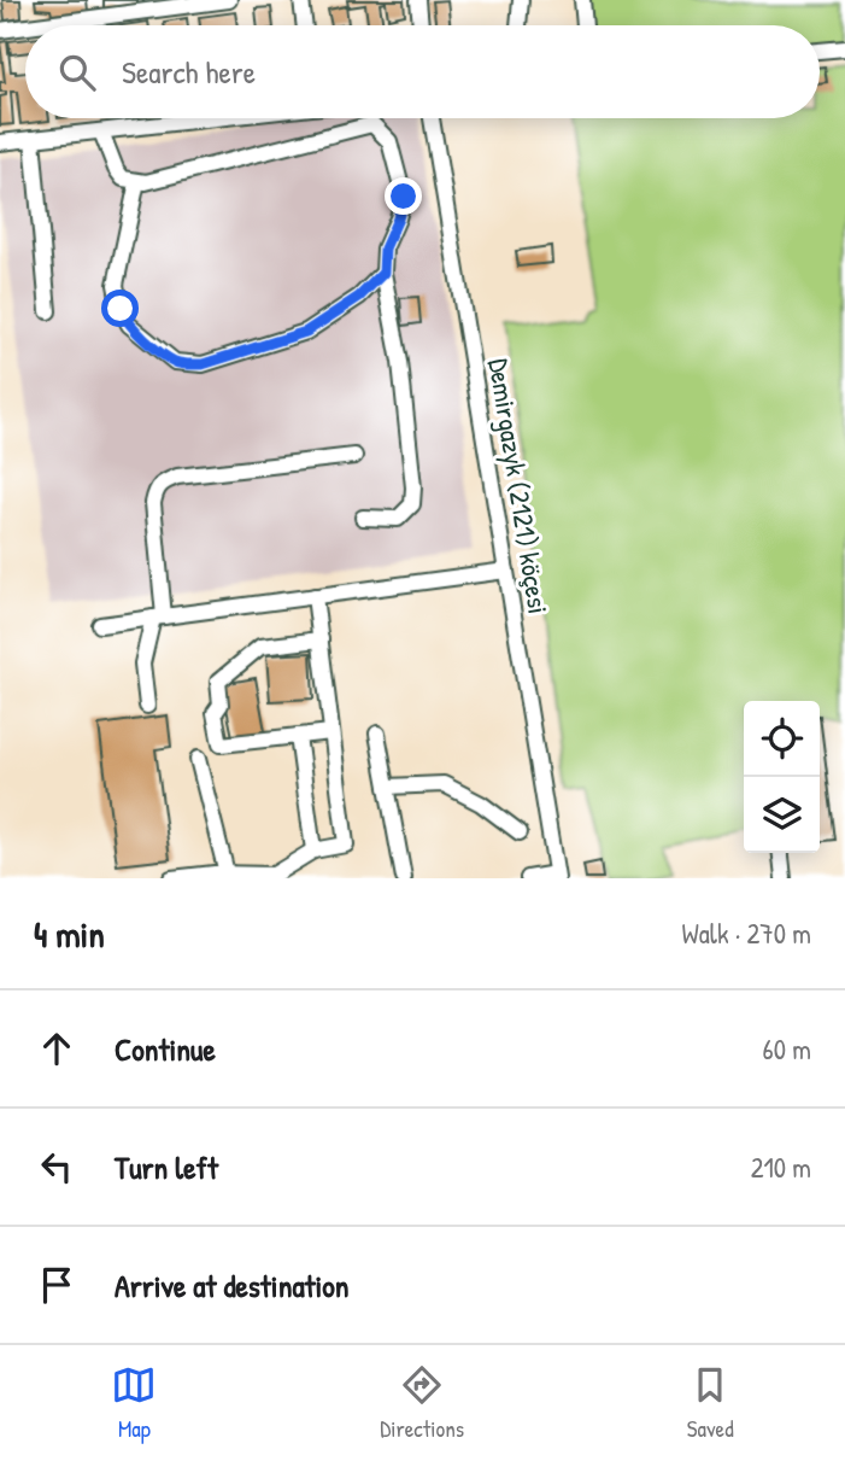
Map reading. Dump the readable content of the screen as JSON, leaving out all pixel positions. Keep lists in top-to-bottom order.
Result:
{
  "streets": {
    "street": ["Demirgazyk (2121) köçesi"]
  },
  "page": {
    "search": "Search here",
    "heading": ["4 min", "Walk · 270 m"],
    "list": [
      ["Continue", "60 m"],
      ["Turn left", "210 m"],
      "Arrive at destination"
    ],
    "nav": ["Map", "Directions", "Saved"]
  }
}
